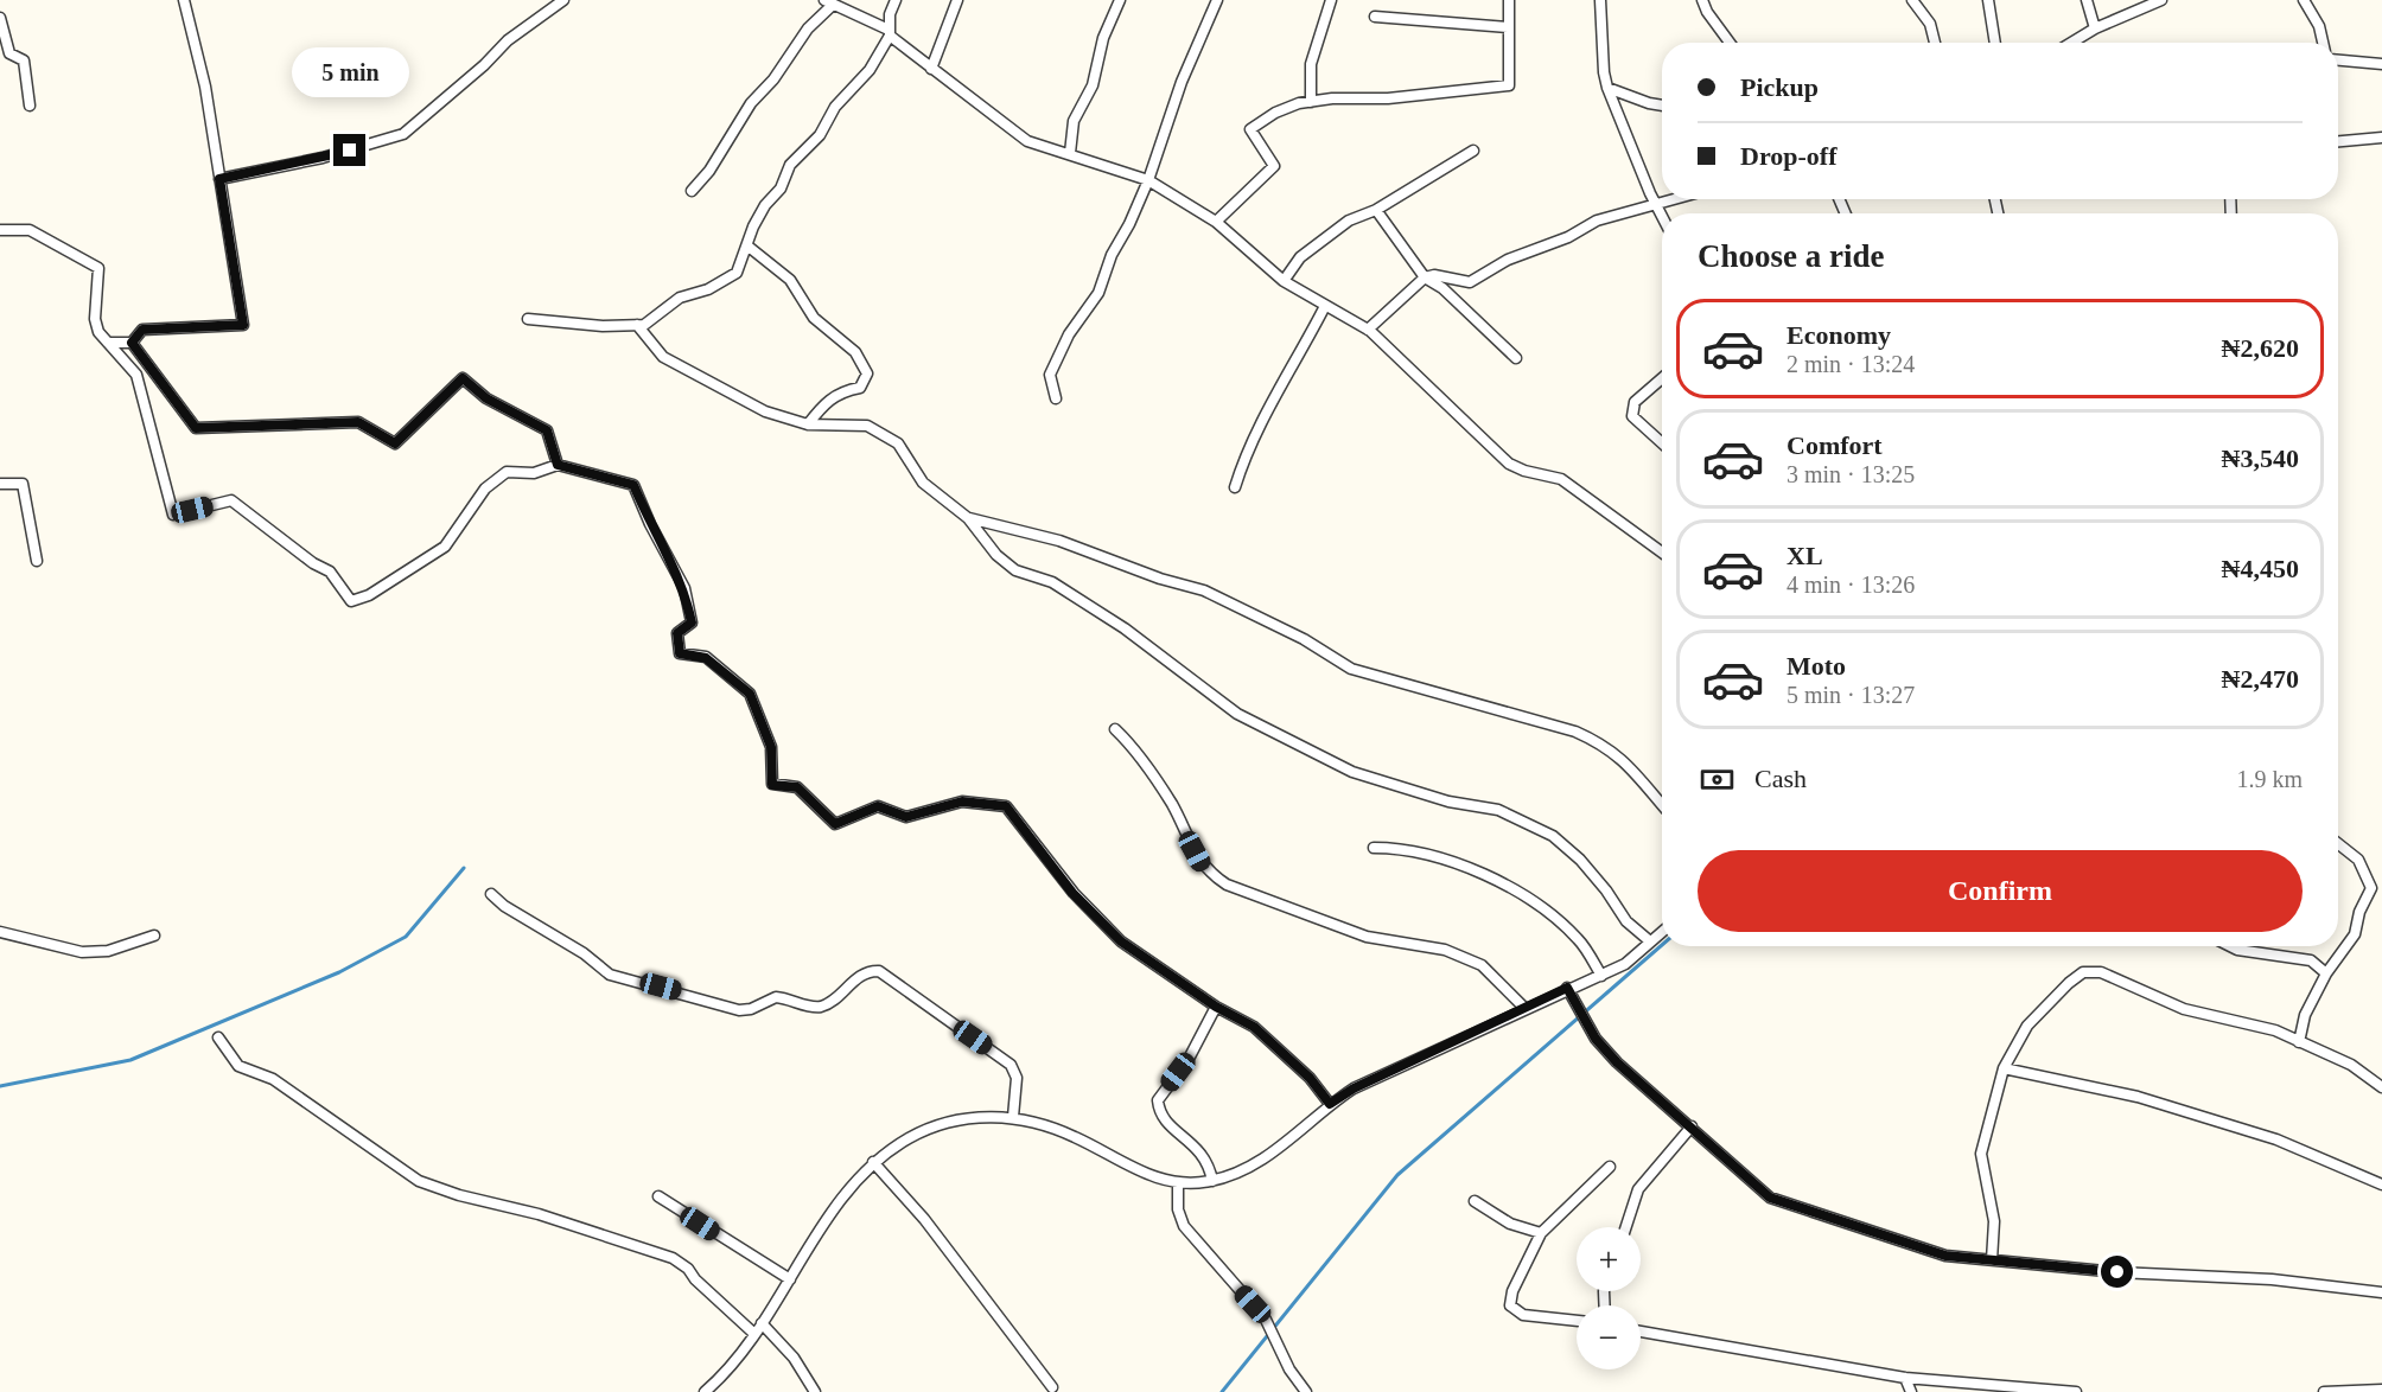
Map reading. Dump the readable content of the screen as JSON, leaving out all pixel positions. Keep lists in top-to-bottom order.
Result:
{
  "page": {
    "banner": ["Pickup", "Drop-off"],
    "bubble": "5 min",
    "heading": "Choose a ride",
    "list": [
      {
        "name": "Economy",
        "note": "2 min · 13:24",
        "value": "₦2,620"
      },
      {
        "name": "Comfort",
        "note": "3 min · 13:25",
        "value": "₦3,540"
      },
      {
        "name": "XL",
        "note": "4 min · 13:26",
        "value": "₦4,450"
      },
      {
        "name": "Moto",
        "note": "5 min · 13:27",
        "value": "₦2,470"
      }
    ],
    "pay": ["Cash", "1.9 km"],
    "buttons": "Confirm",
    "map_buttons": ["+", "−"]
  }
}
